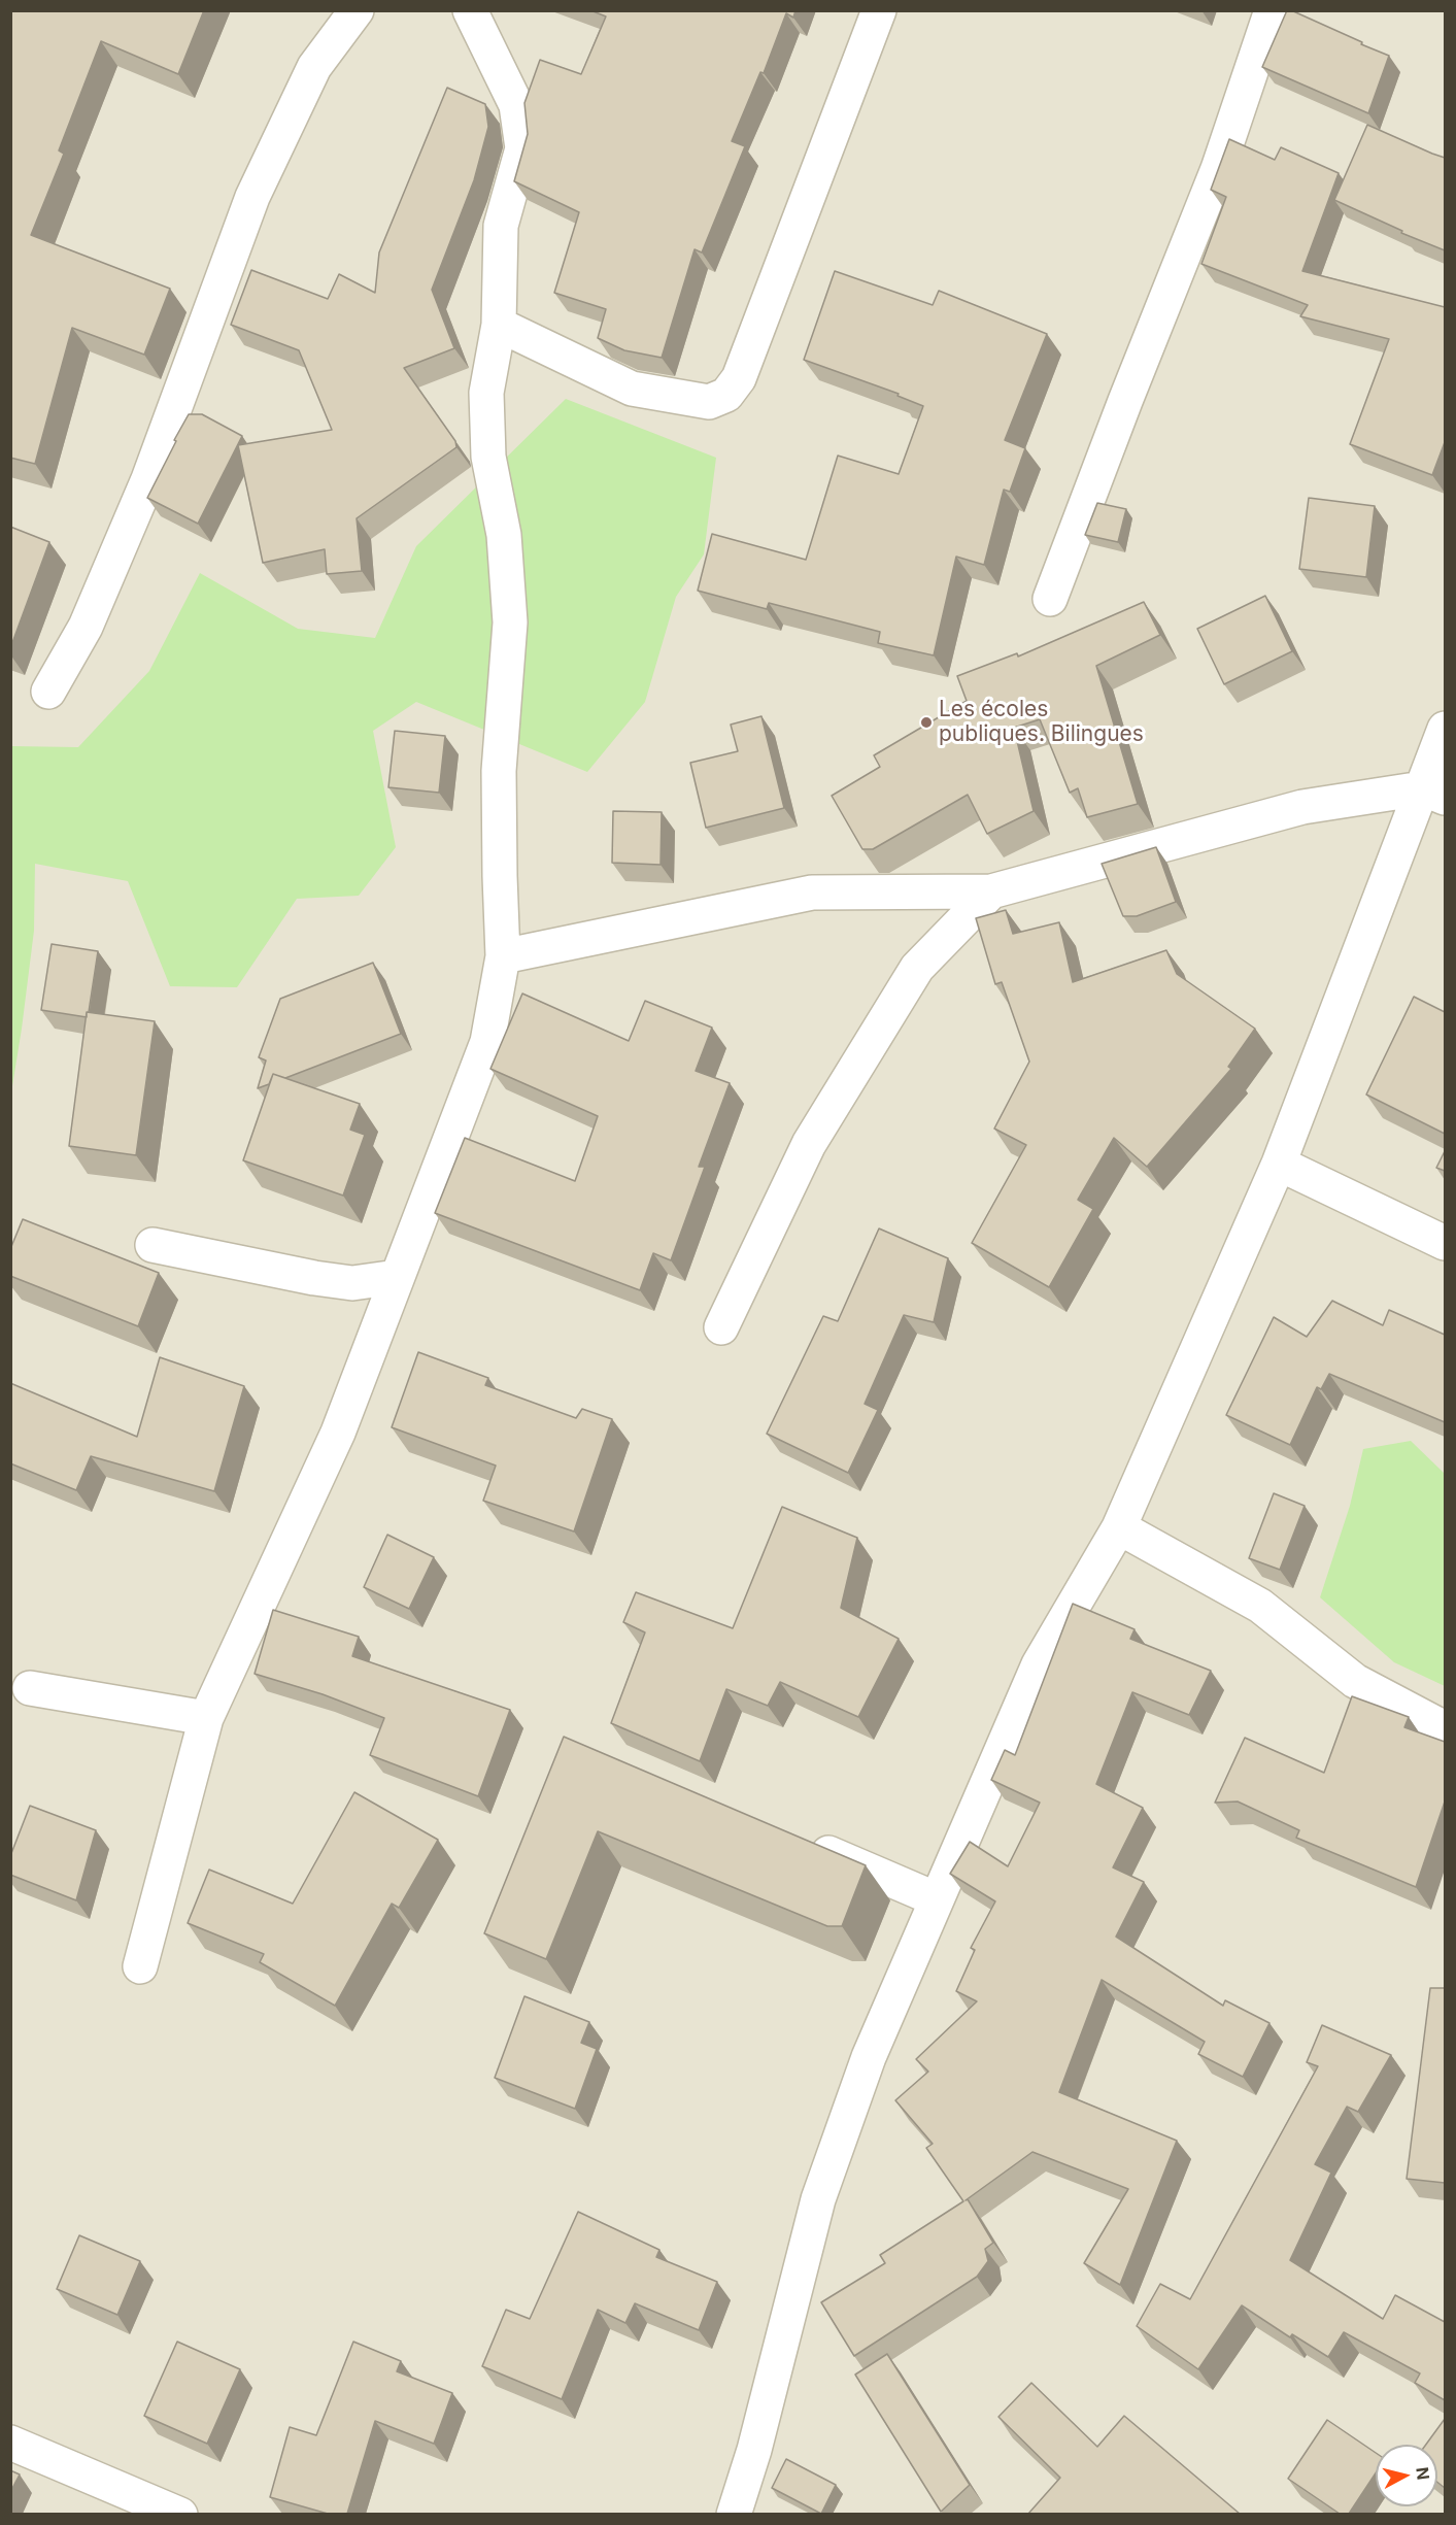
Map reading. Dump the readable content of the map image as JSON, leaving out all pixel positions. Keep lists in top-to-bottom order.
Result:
{
  "places": ["Les écoles publiques. Bilingues"],
  "north": "right"
}
